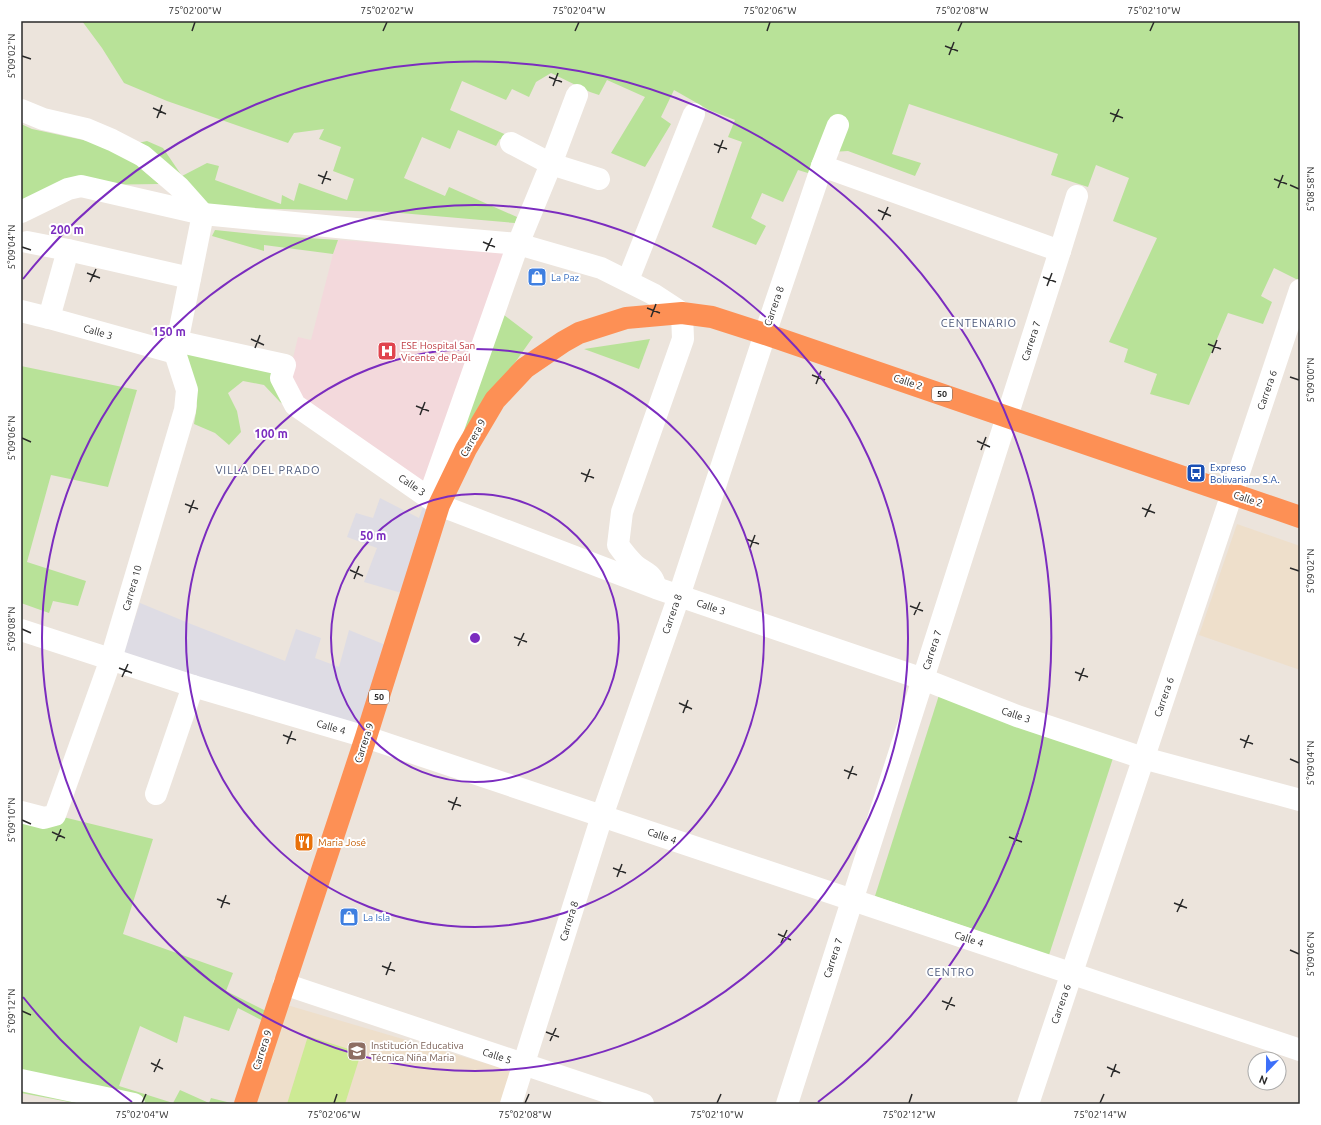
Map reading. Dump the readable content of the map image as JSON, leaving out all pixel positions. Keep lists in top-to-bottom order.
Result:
{
  "streets": {
    "highway": ["Calle 2", "50", "Carrera 9"],
    "street": [
      "Carrera 8",
      "Calle 3",
      "Carrera 7",
      "Carrera 6",
      "Carrera 10",
      "Calle 4",
      "Calle 5"
    ]
  },
  "crossings": [
    ["Carrera 8", "Calle 3"],
    ["Carrera 8", "Calle 2"],
    ["Carrera 8", "Calle 4"],
    ["Carrera 8", "Calle 5"],
    ["Calle 3", "Carrera 7"],
    ["Calle 3", "Carrera 6"],
    ["Calle 3", "Carrera 9"],
    ["Calle 3", "Carrera 10"],
    ["Carrera 7", "Calle 2"],
    ["Carrera 7", "Calle 4"],
    ["Calle 2", "Carrera 6"],
    ["Calle 2", "Carrera 9"],
    ["Carrera 6", "Calle 4"],
    ["Carrera 9", "Calle 4"],
    ["Carrera 9", "Calle 5"],
    ["Carrera 10", "Calle 4"]
  ],
  "districts": ["CENTENARIO", "VILLA DEL PRADO", "CENTRO"],
  "places": {
    "shop": ["La Paz", "La Isla"],
    "hospital": ["ESE Hospital San Vicente de Paúl"],
    "bus stop": ["Expreso Bolivariano S.A."],
    "restaurant": ["Maria José"],
    "school or university": ["Institución Educativa Técnica Niña Maria"]
  },
  "north": "bottom",
  "coordinates": [
    "75°02'00\"W",
    "75°02'02\"W",
    "75°02'04\"W",
    "75°02'06\"W",
    "75°02'08\"W",
    "75°02'10\"W",
    "5°09'02\"N",
    "5°08'58\"N",
    "5°09'04\"N",
    "5°09'00\"N",
    "5°09'06\"N",
    "5°09'08\"N",
    "5°09'10\"N",
    "5°09'12\"N",
    "75°02'12\"W",
    "75°02'14\"W"
  ],
  "rings": [
    "200 m",
    "150 m",
    "100 m",
    "50 m"
  ]
}
